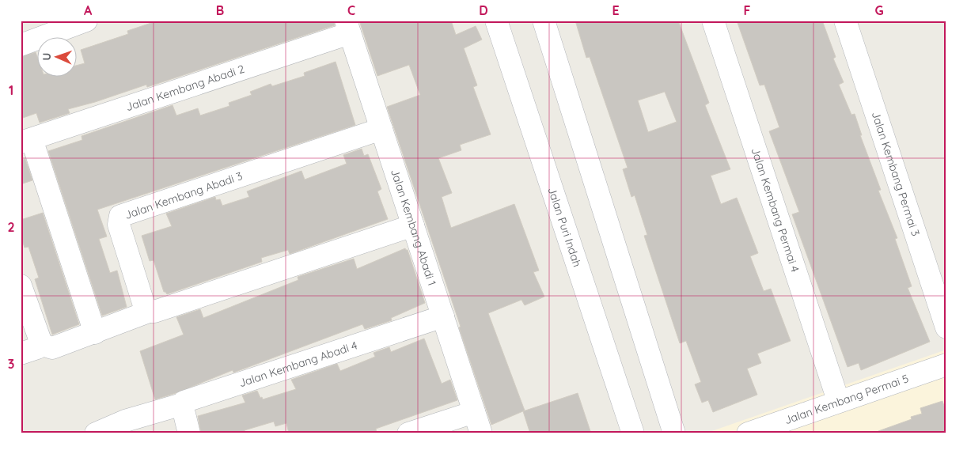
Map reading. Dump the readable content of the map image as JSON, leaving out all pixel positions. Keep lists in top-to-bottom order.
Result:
{
  "streets": {
    "street": [
      "Jalan Kembang Abadi 2",
      "Jalan Kembang Permai 3",
      "Jalan Kembang Abadi 3",
      "Jalan Kembang Permai 4",
      "Jalan Kembang Abadi 1",
      "Jalan Puri Indah",
      "Jalan Kembang Abadi 4",
      "Jalan Kembang Permai 5"
    ]
  },
  "crossings": [
    ["Jalan Kembang Abadi 2", "Jalan Kembang Abadi 1"],
    ["Jalan Kembang Abadi 3", "Jalan Kembang Abadi 1"],
    ["Jalan Kembang Permai 4", "Jalan Kembang Permai 5"],
    ["Jalan Kembang Abadi 1", "Jalan Kembang Abadi 4"]
  ],
  "north": "left",
  "grid": {
    "columns": [
      "A",
      "B",
      "C",
      "D",
      "E",
      "F",
      "G"
    ],
    "rows": ["1", "2", "3"]
  }
}
